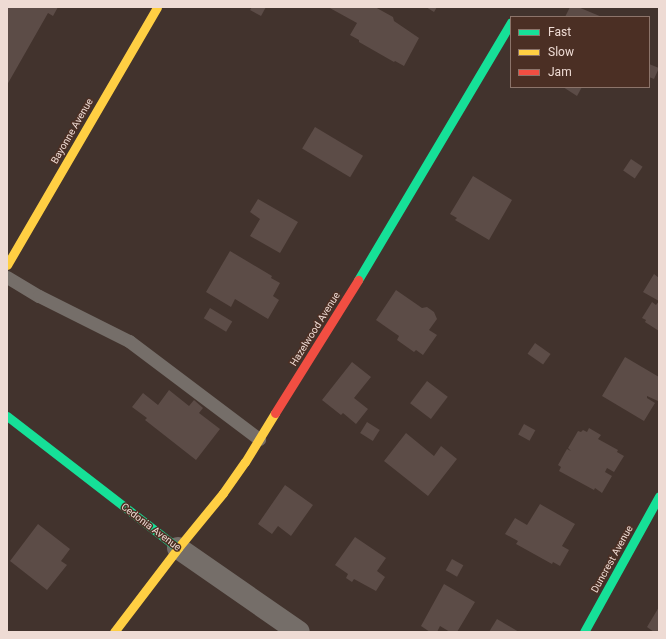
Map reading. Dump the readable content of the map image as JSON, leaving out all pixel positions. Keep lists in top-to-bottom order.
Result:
{
  "streets": {
    "street": [
      "Bayonne Avenue",
      "Hazelwood Avenue",
      "Cedonia Avenue",
      "Duncrest Avenue"
    ]
  },
  "crossings": [
    ["Hazelwood Avenue", "Cedonia Avenue"]
  ],
  "legend": ["Fast", "Slow", "Jam"]
}
